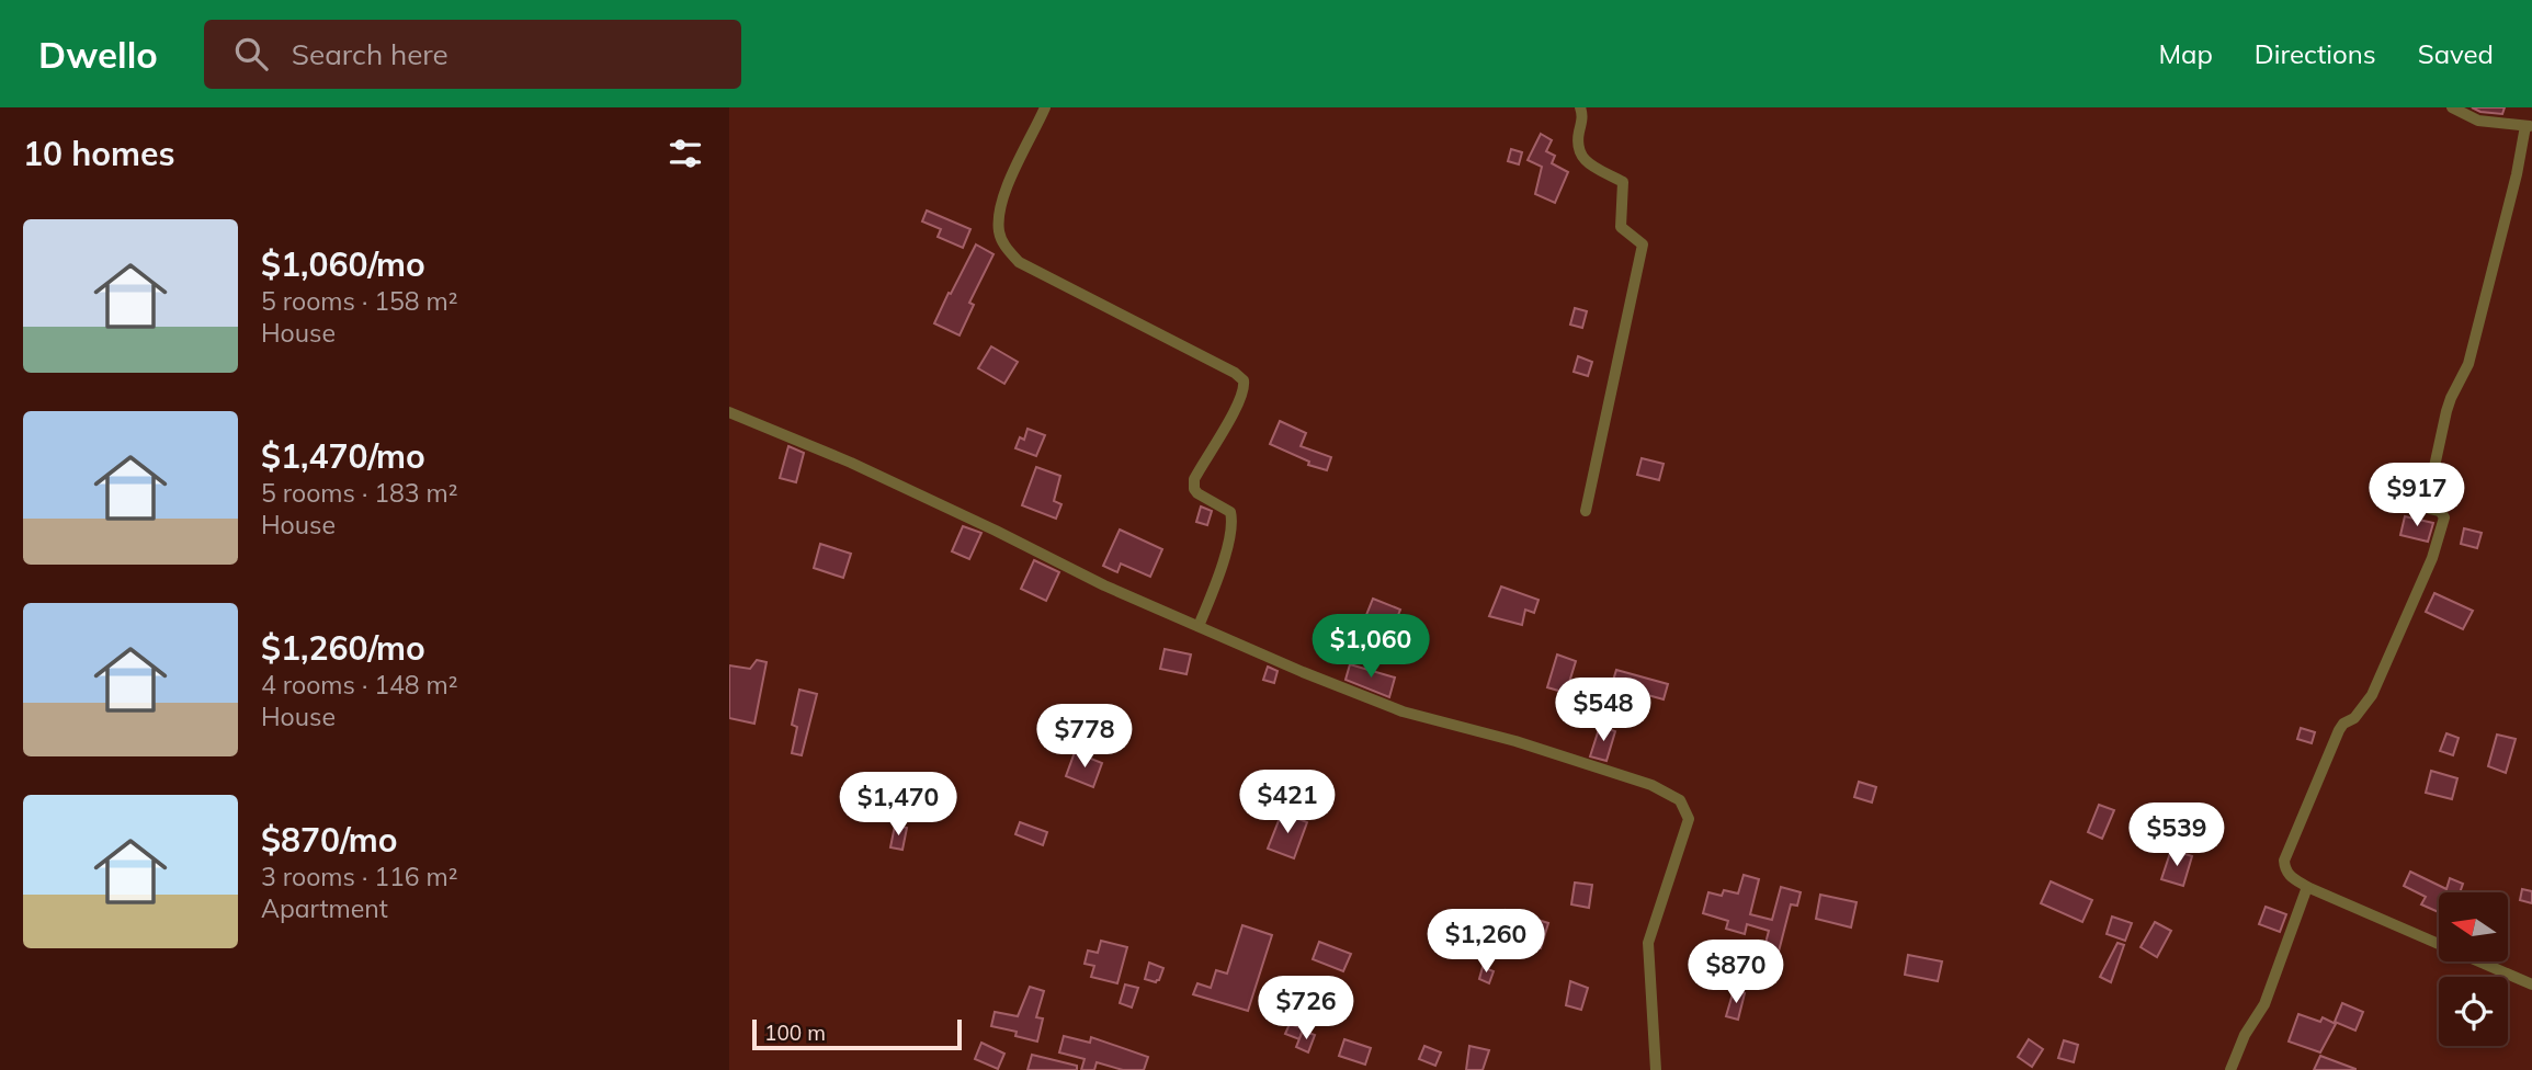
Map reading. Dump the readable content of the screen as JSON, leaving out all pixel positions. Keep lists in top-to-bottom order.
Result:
{
  "scale_bar": "100 m",
  "north": "left",
  "page": {
    "header": "Dwello",
    "search": "Search here",
    "nav": ["Map", "Directions", "Saved"],
    "heading": "10 homes",
    "list": [
      {
        "name": "$1,060/mo",
        "note": "5 rooms · 158 m² · House"
      },
      {
        "name": "$1,470/mo",
        "note": "5 rooms · 183 m² · House"
      },
      {
        "name": "$1,260/mo",
        "note": "4 rooms · 148 m² · House"
      },
      {
        "name": "$870/mo",
        "note": "3 rooms · 116 m² · Apartment"
      }
    ],
    "price": [
      "$917",
      "$1,060",
      "$548",
      "$778",
      "$421",
      "$1,470",
      "$539",
      "$1,260",
      "$870",
      "$726"
    ],
    "scale": "100 m"
  }
}
